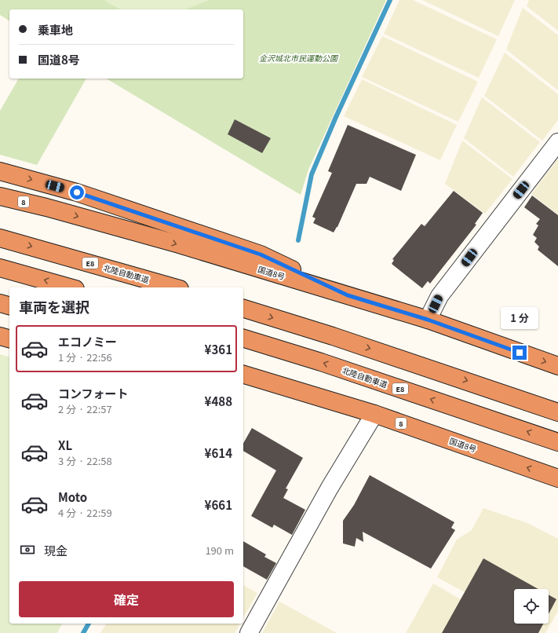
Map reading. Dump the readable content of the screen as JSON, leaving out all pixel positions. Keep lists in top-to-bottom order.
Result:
{
  "streets": {
    "highway": [
      "8",
      "E8",
      "国道8号",
      "北陸自動車道"
    ]
  },
  "parks": ["金沢城北市民運動公園"],
  "page": {
    "banner": ["乗車地", "国道8号"],
    "heading": "車両を選択",
    "bubble": "1 分",
    "list": [
      {
        "name": "エコノミー",
        "note": "1 分 · 22:56",
        "value": "¥361"
      },
      {
        "name": "コンフォート",
        "note": "2 分 · 22:57",
        "value": "¥488"
      },
      {
        "name": "XL",
        "note": "3 分 · 22:58",
        "value": "¥614"
      },
      {
        "name": "Moto",
        "note": "4 分 · 22:59",
        "value": "¥661"
      }
    ],
    "pay": ["現金", "190 m"],
    "buttons": "確定"
  }
}
